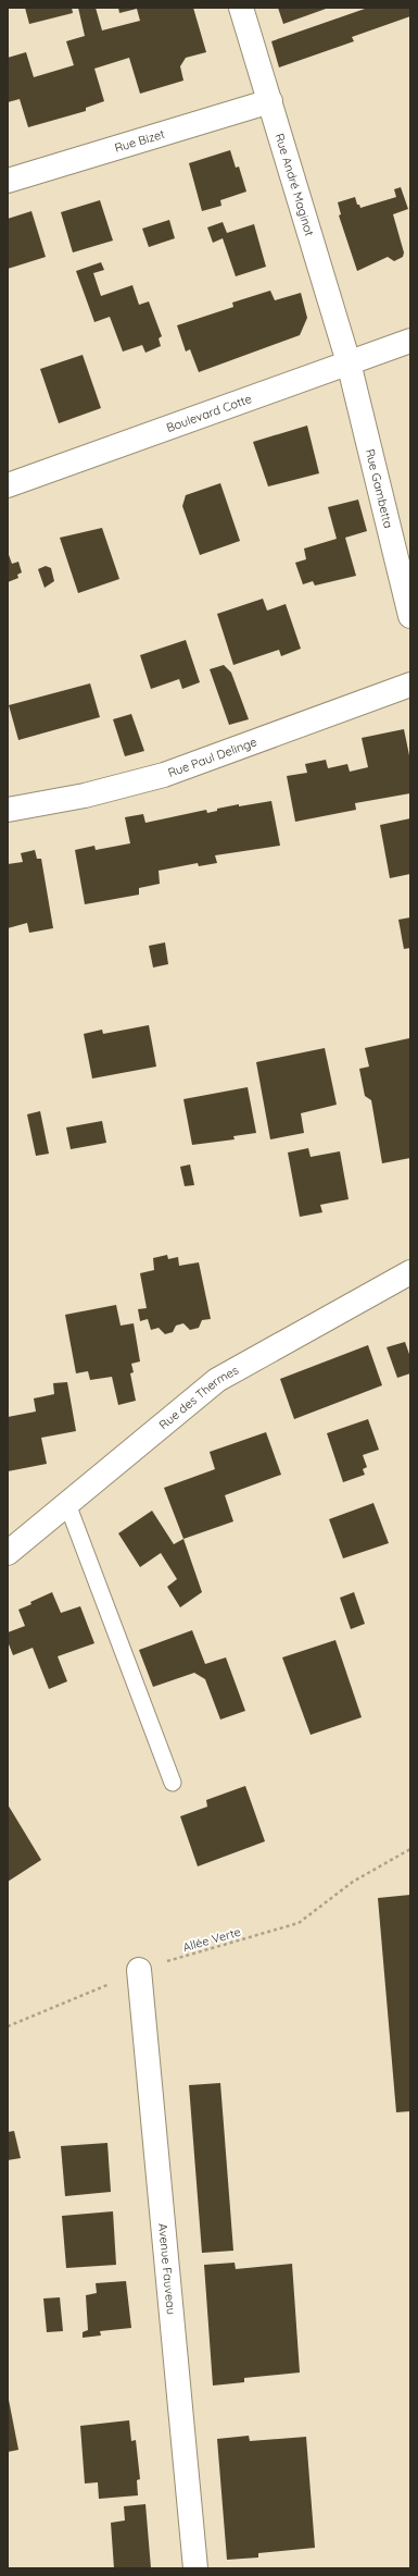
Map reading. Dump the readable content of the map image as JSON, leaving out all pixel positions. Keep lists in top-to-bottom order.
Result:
{
  "streets": {
    "street": [
      "Rue Bizet",
      "Rue André Maginot",
      "Boulevard Cotte",
      "Rue Gambetta",
      "Rue Paul Delinge",
      "Rue des Thermes",
      "Avenue Fauveau"
    ],
    "path": ["Allée Verte"]
  },
  "crossings": [
    ["Rue Bizet", "Rue André Maginot"],
    ["Rue André Maginot", "Boulevard Cotte"],
    ["Rue André Maginot", "Rue Gambetta"],
    ["Boulevard Cotte", "Rue Gambetta"],
    ["Allée Verte", "Avenue Fauveau"]
  ]
}
